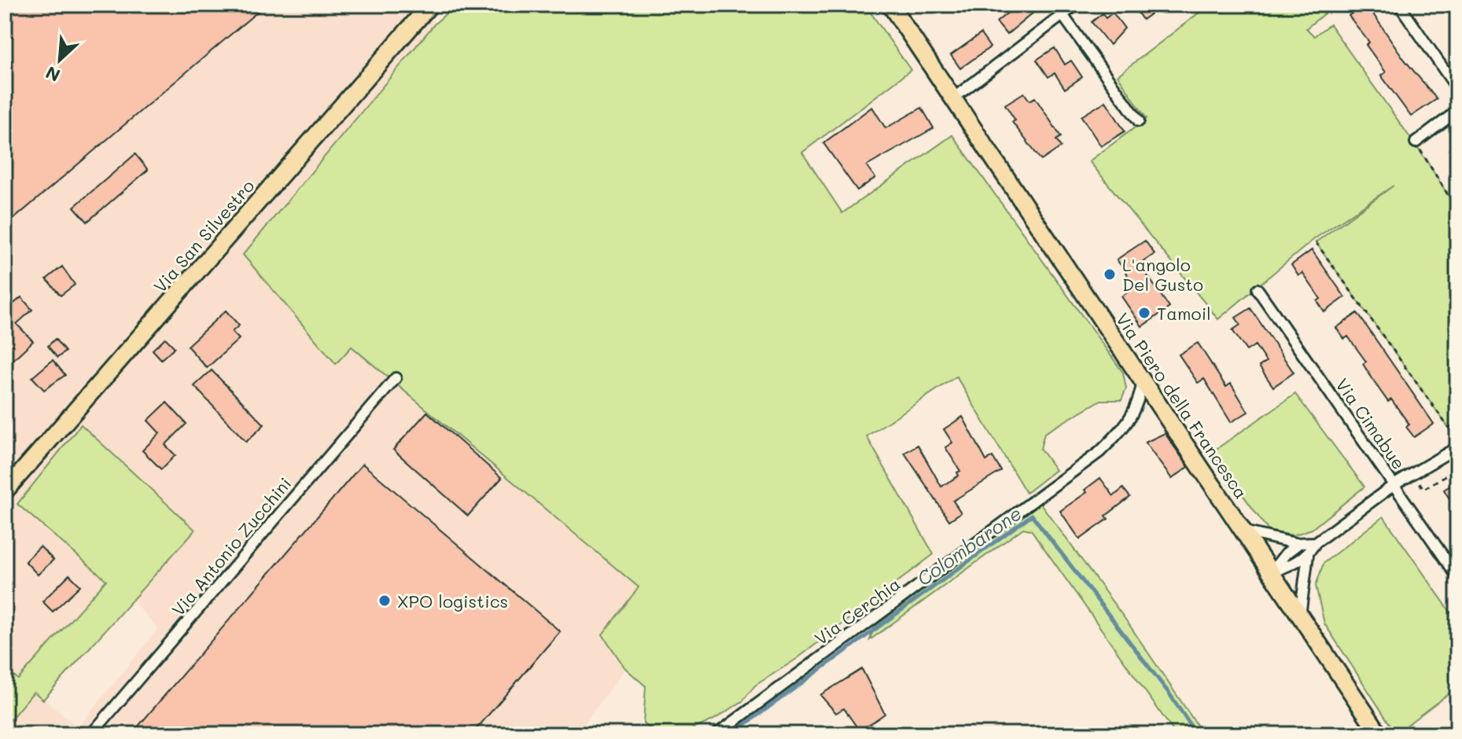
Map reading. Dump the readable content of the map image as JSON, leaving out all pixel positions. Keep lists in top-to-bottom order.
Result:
{
  "streets": {
    "main road": ["Via San Silvestro", "Via Piero della Francesca"],
    "street": ["Via Cimabue", "Via Antonio Zucchini", "Via Cerchia"]
  },
  "crossings": [
    ["Via Piero della Francesca", "Via Cerchia"]
  ],
  "water": ["Colombarone"],
  "places": ["L'angolo Del Gusto", "Tamoil", "XPO logistics"],
  "north": "bottom left"
}
